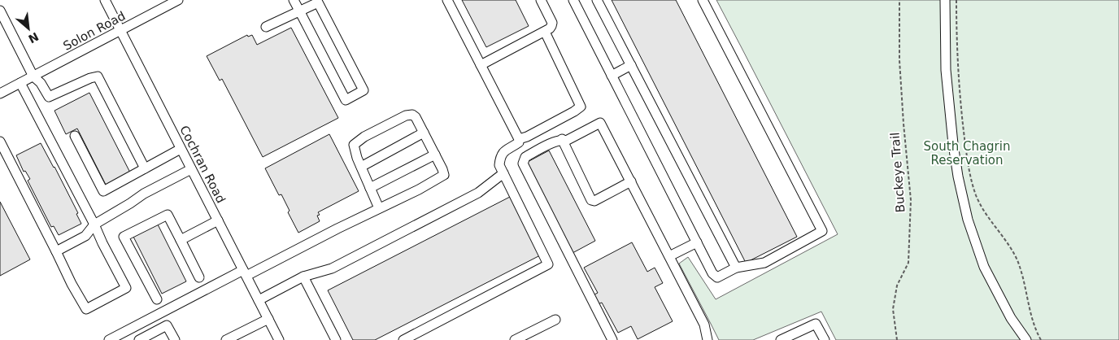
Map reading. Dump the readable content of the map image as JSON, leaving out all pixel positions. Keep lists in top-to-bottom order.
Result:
{
  "streets": {
    "street": ["Solon Road", "Cochran Road"],
    "path": ["Buckeye Trail"]
  },
  "crossings": [
    ["Solon Road", "Cochran Road"]
  ],
  "parks": ["South Chagrin Reservation"],
  "north": "bottom right"
}
